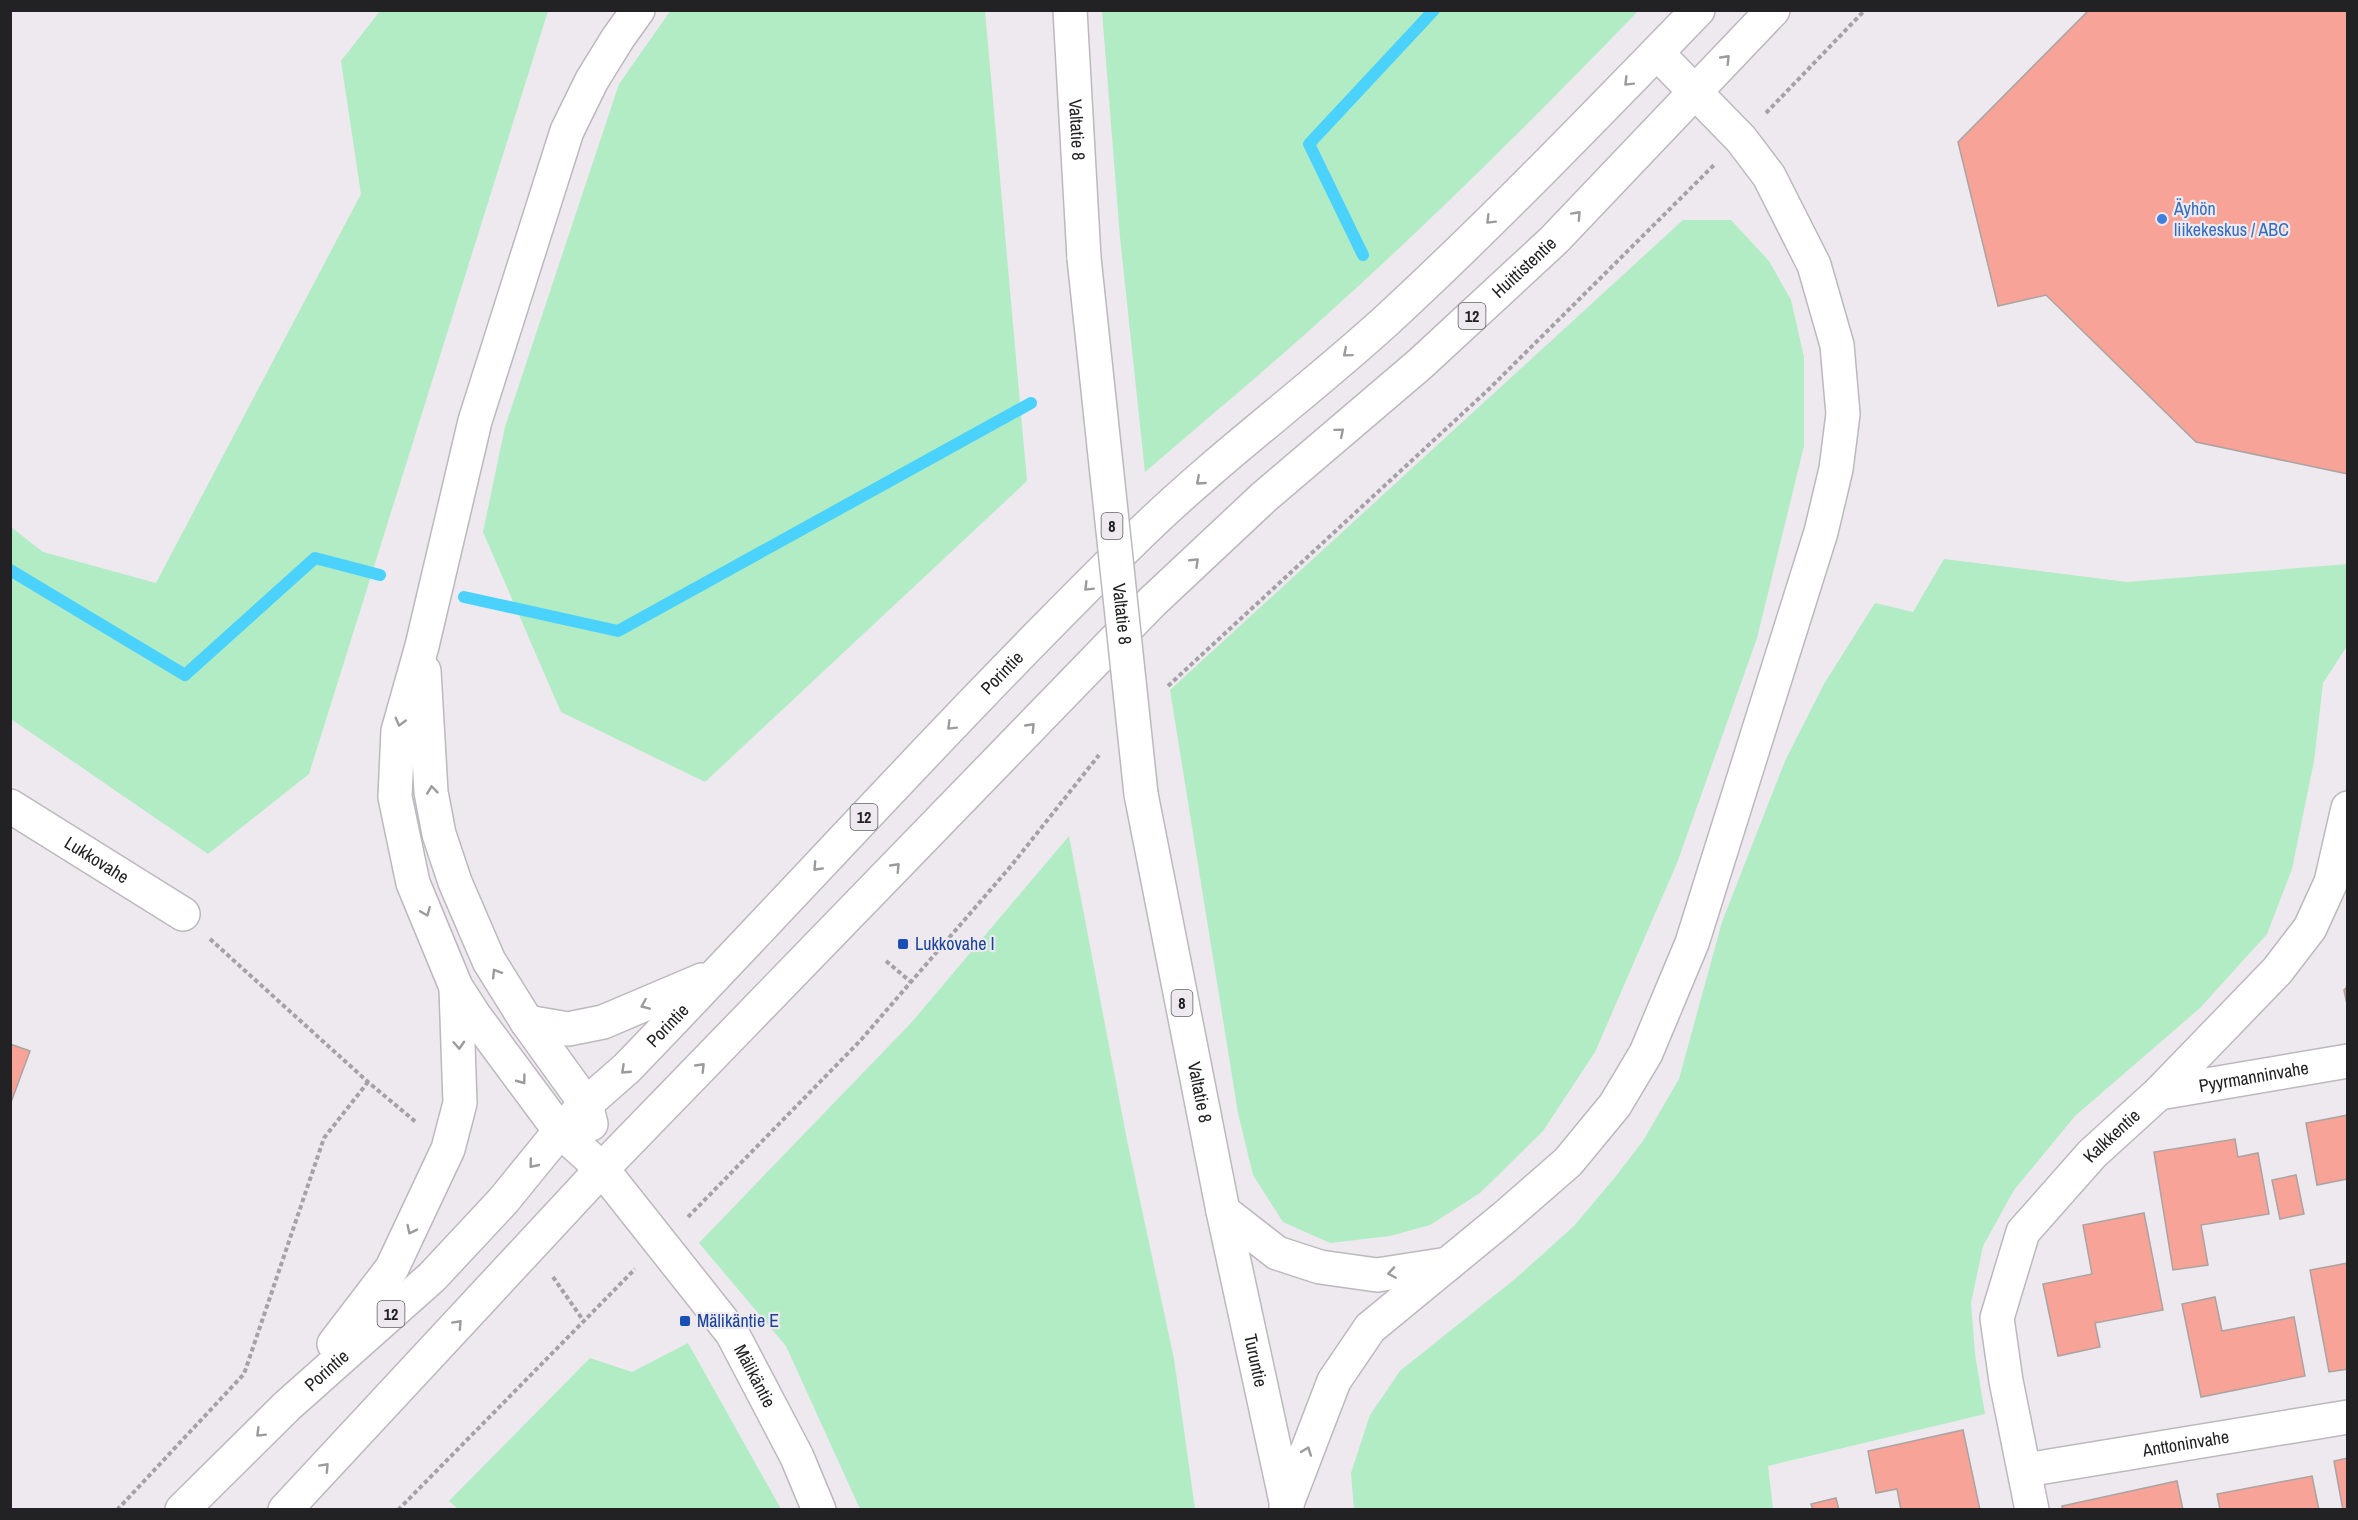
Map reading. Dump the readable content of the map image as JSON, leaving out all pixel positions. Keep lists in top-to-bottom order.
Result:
{
  "streets": {
    "main road": [
      "Valtatie 8",
      "Huittistentie",
      "12",
      "8",
      "Porintie",
      "Lukkovahe",
      "Pyyrmanninvahe",
      "Kalkkentie",
      "Turuntie",
      "Mälikäntie",
      "Anttoninvahe"
    ]
  },
  "crossings": [
    ["Valtatie 8", "Turuntie"],
    ["Huittistentie", "12"],
    ["Huittistentie", "Mälikäntie"],
    ["12", "Porintie"],
    ["12", "Mälikäntie"],
    ["Porintie", "Mälikäntie"],
    ["Pyyrmanninvahe", "Kalkkentie"],
    ["Kalkkentie", "Anttoninvahe"]
  ],
  "one_way": ["Huittistentie"],
  "places": {
    "other": ["Äyhön liikekeskus / ABC"],
    "transit": ["Lukkovahe I", "Mälikäntie E"]
  }
}
